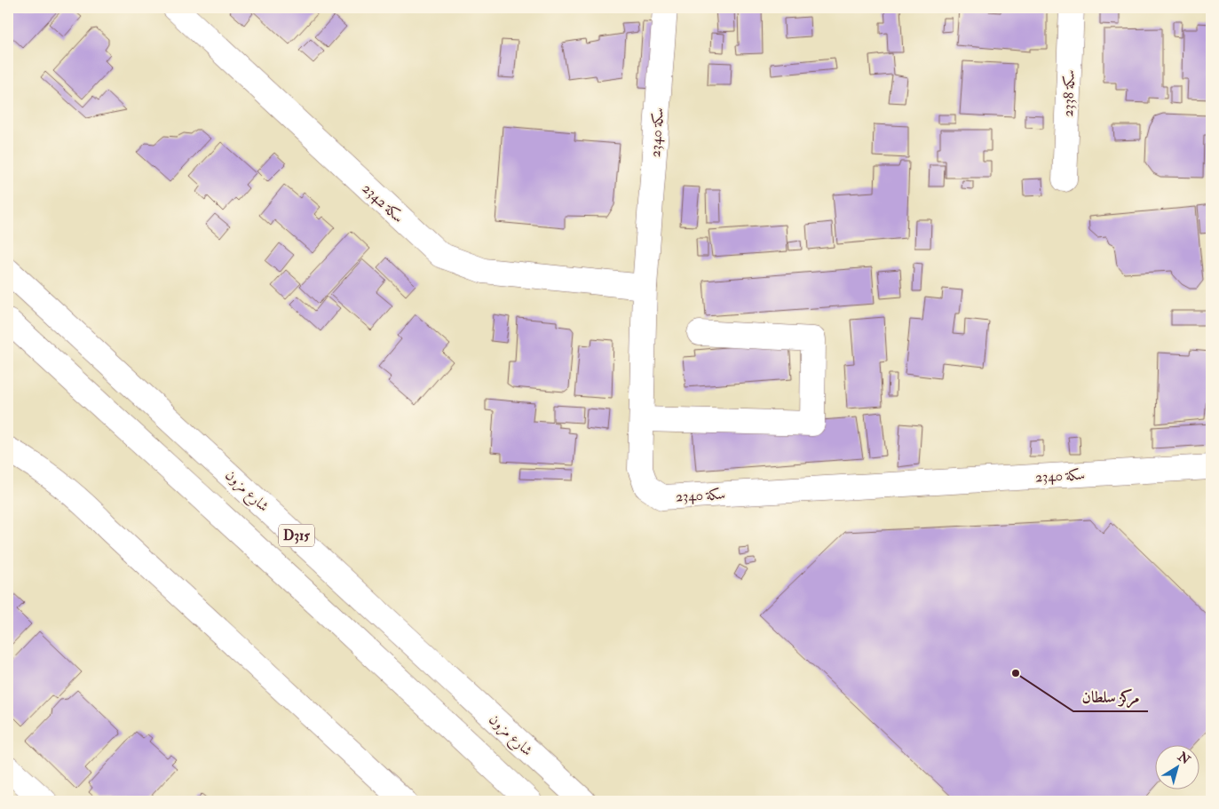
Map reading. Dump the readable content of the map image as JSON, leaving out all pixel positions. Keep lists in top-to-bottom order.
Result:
{
  "streets": {
    "street": [
      "سكة 2338",
      "سكة 2340",
      "سكة 2342",
      "شارع مزون",
      "D315"
    ]
  },
  "crossings": [
    ["سكة 2340", "سكة 2342"]
  ],
  "places": ["مركز سلطان"],
  "north": "top right"
}
